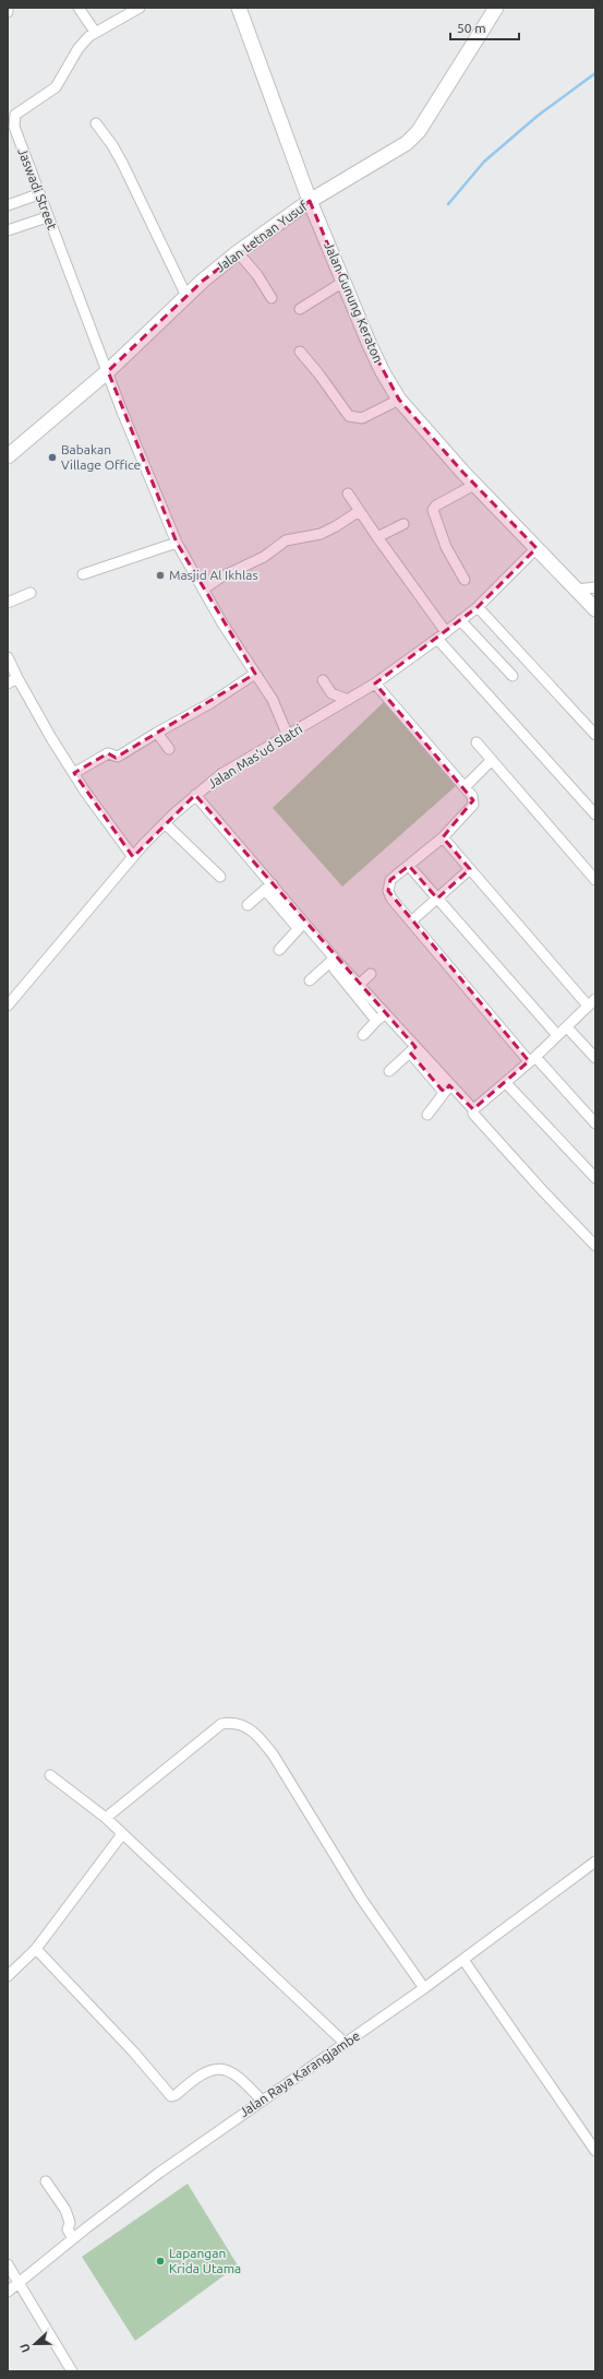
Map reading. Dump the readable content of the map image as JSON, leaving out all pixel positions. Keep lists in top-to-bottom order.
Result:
{
  "streets": {
    "street": [
      "Jaswadi Street",
      "Jalan Letnan Yusuf",
      "Jalan Gunung Keraton",
      "Jalan Mas'ud Slatri",
      "Jalan Raya Karangjambe"
    ]
  },
  "crossings": [
    ["Jaswadi Street", "Jalan Letnan Yusuf"],
    ["Jaswadi Street", "Jalan Mas'ud Slatri"],
    ["Jalan Letnan Yusuf", "Jalan Gunung Keraton"],
    ["Jalan Gunung Keraton", "Jalan Mas'ud Slatri"]
  ],
  "places": ["Babakan Village Office", "Masjid Al Ikhlas", "Lapangan Krida Utama"],
  "scale_bar": "50 m",
  "north": "left"
}
